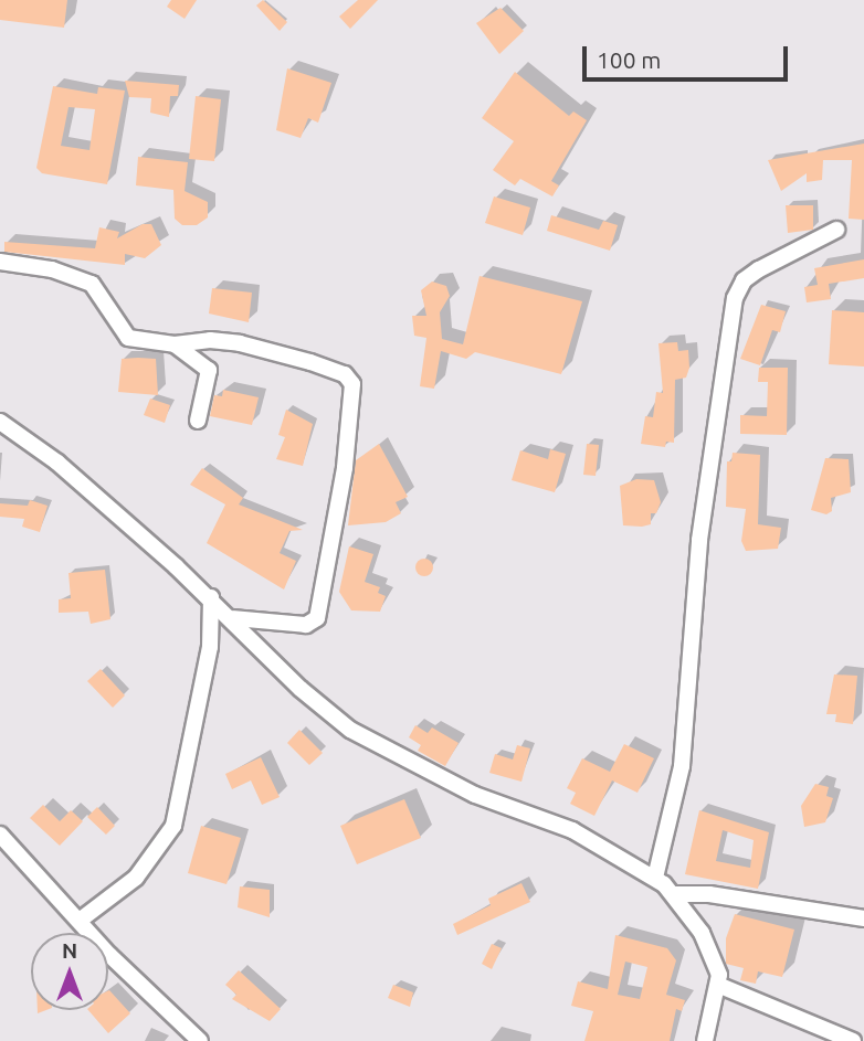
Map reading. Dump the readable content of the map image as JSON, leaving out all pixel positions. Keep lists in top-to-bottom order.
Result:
{
  "scale_bar": "100 m",
  "north": "top"
}
